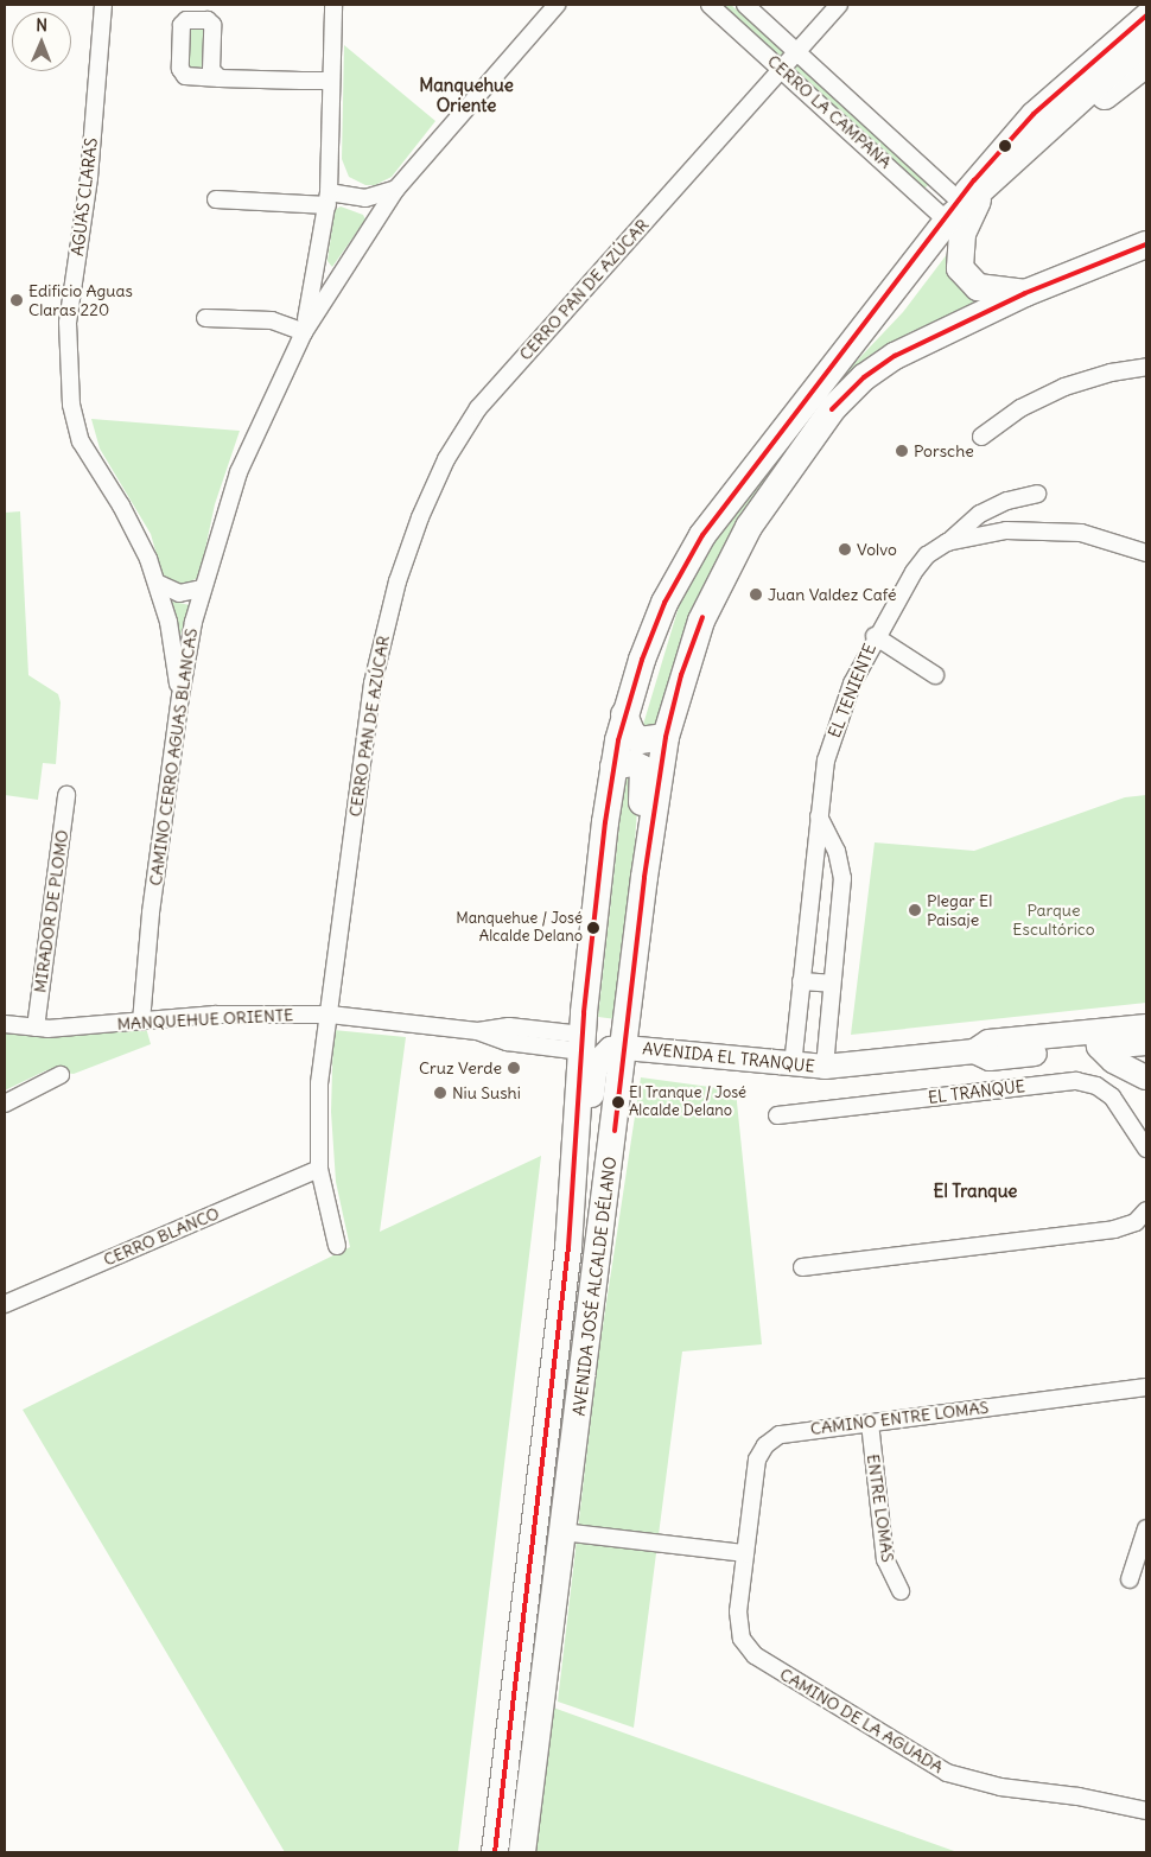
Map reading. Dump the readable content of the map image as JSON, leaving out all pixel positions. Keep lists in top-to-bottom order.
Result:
{
  "streets": {
    "main road": ["AVENIDA EL TRANQUE", "AVENIDA JOSÉ ALCALDE DÉLANO"],
    "street": [
      "CERRO LA CAMPANA",
      "AGUAS CLARAS",
      "CERRO PAN DE AZÚCAR",
      "EL TENIENTE",
      "CAMINO CERRO AGUAS BLANCAS",
      "MIRADOR DE PLOMO",
      "MANQUEHUE ORIENTE",
      "EL TRANQUE",
      "CERRO BLANCO",
      "CAMINO ENTRE LOMAS",
      "ENTRE LOMAS",
      "CAMINO DE LA AGUADA"
    ]
  },
  "crossings": [
    ["CERRO LA CAMPANA", "CERRO PAN DE AZÚCAR"],
    ["CERRO LA CAMPANA", "AVENIDA JOSÉ ALCALDE DÉLANO"],
    ["AGUAS CLARAS", "CAMINO CERRO AGUAS BLANCAS"],
    ["CERRO PAN DE AZÚCAR", "MANQUEHUE ORIENTE"],
    ["CERRO PAN DE AZÚCAR", "CERRO BLANCO"],
    ["EL TENIENTE", "AVENIDA EL TRANQUE"],
    ["CAMINO CERRO AGUAS BLANCAS", "MANQUEHUE ORIENTE"],
    ["MIRADOR DE PLOMO", "MANQUEHUE ORIENTE"],
    ["MANQUEHUE ORIENTE", "AVENIDA JOSÉ ALCALDE DÉLANO"],
    ["AVENIDA EL TRANQUE", "AVENIDA JOSÉ ALCALDE DÉLANO"],
    ["CAMINO ENTRE LOMAS", "ENTRE LOMAS"],
    ["CAMINO ENTRE LOMAS", "CAMINO DE LA AGUADA"]
  ],
  "districts": ["Manquehue Oriente", "El Tranque"],
  "parks": ["Parque Escultórico"],
  "places": [
    "Edificio Aguas Claras 220",
    "Porsche",
    "Volvo",
    "Juan Valdez Café",
    "Plegar El Paisaje",
    "Manquehue / José Alcalde Delano",
    "Cruz Verde",
    "Niu Sushi",
    "El Tranque / José Alcalde Delano"
  ],
  "north": "top"
}
